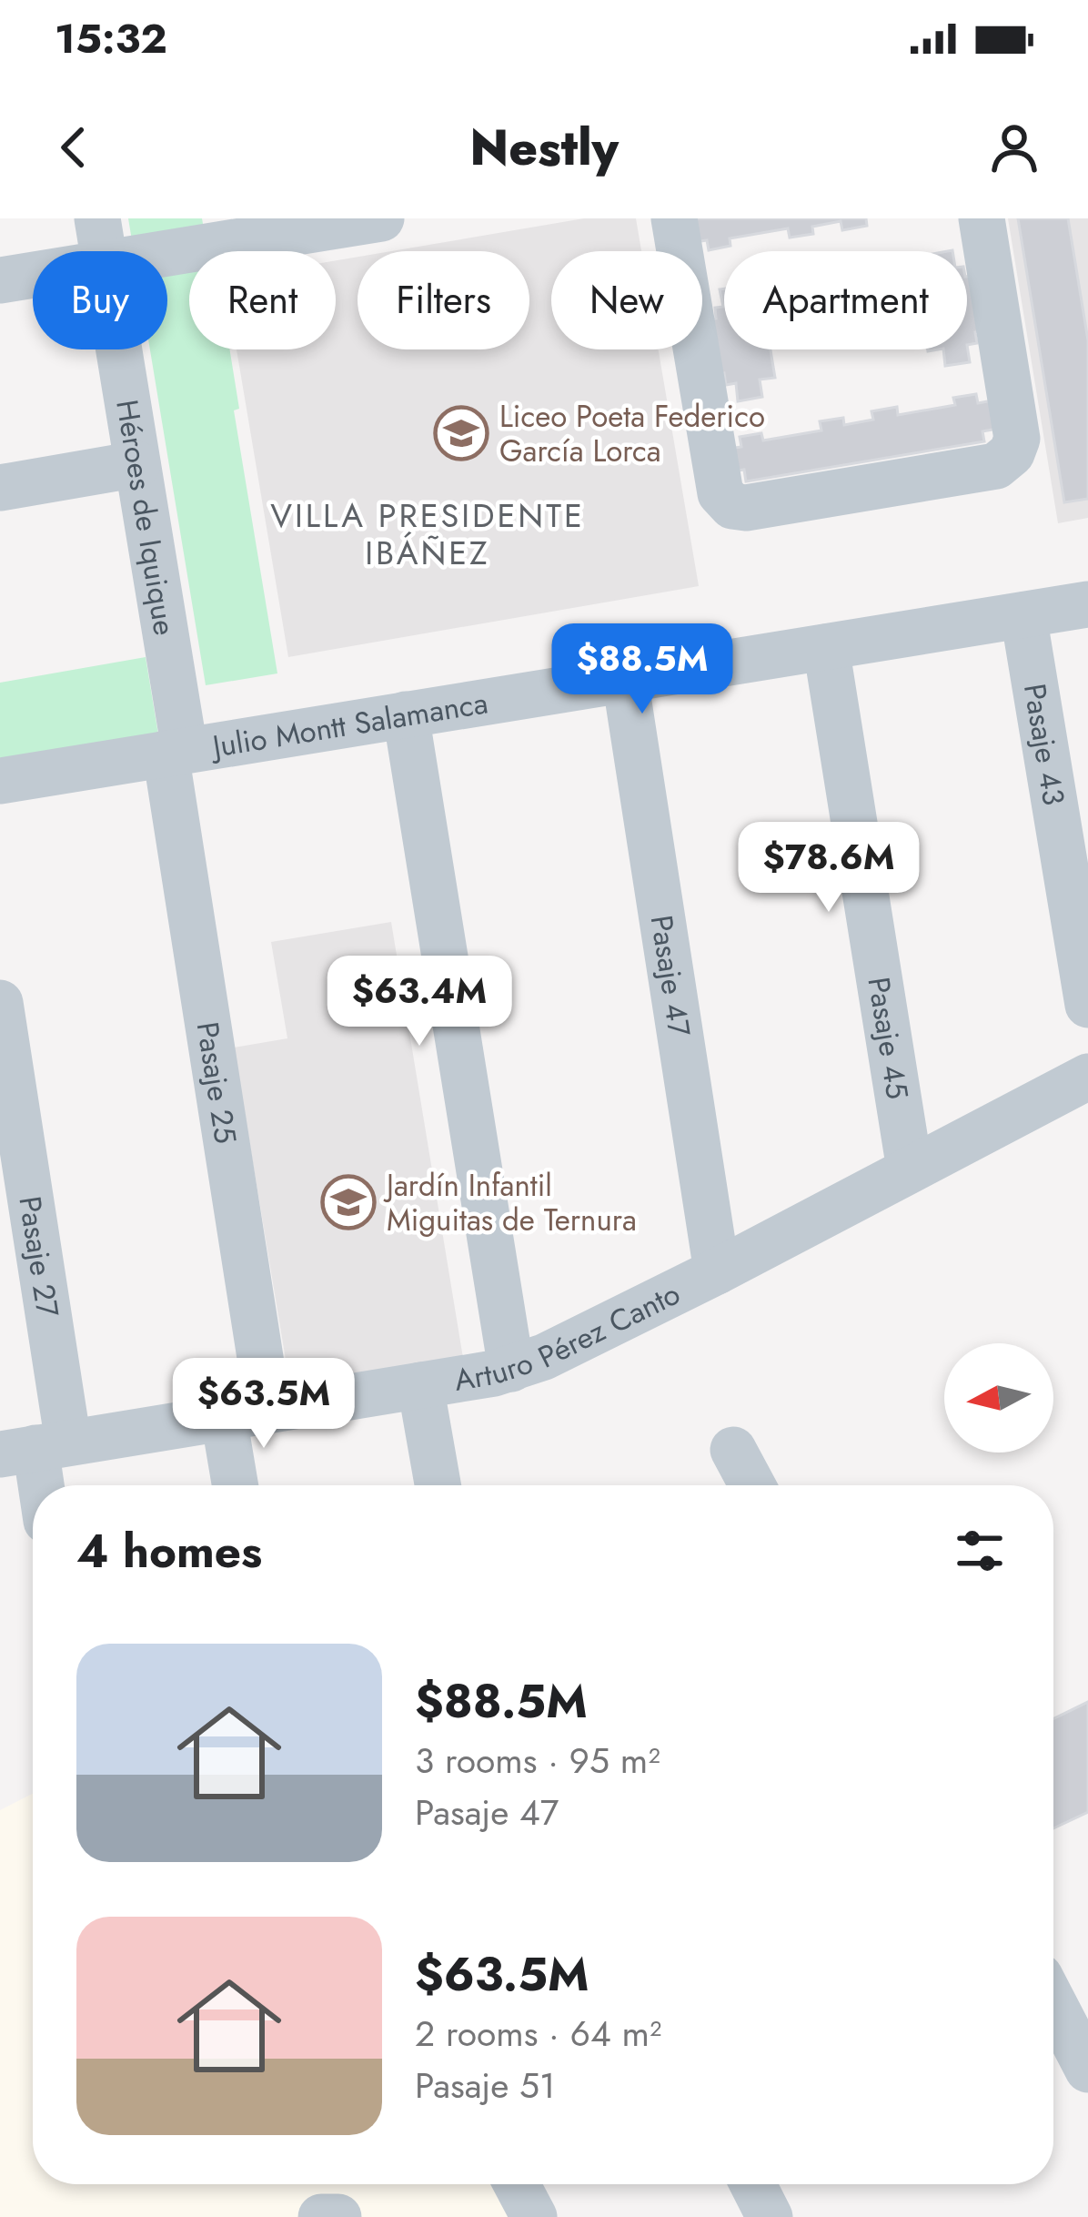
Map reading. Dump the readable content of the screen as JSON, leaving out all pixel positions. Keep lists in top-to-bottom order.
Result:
{
  "streets": {
    "street": [
      "Héroes de Iquique",
      "Julio Montt Salamanca",
      "Pasaje 43",
      "Pasaje 47",
      "Pasaje 45",
      "Pasaje 25",
      "Pasaje 27",
      "Arturo Pérez Canto"
    ]
  },
  "crossings": [
    ["Héroes de Iquique", "Julio Montt Salamanca"],
    ["Héroes de Iquique", "Pasaje 25"],
    ["Julio Montt Salamanca", "Pasaje 43"],
    ["Julio Montt Salamanca", "Pasaje 47"],
    ["Julio Montt Salamanca", "Pasaje 45"],
    ["Julio Montt Salamanca", "Pasaje 25"],
    ["Pasaje 47", "Arturo Pérez Canto"],
    ["Pasaje 45", "Arturo Pérez Canto"],
    ["Pasaje 25", "Arturo Pérez Canto"],
    ["Pasaje 27", "Arturo Pérez Canto"]
  ],
  "districts": ["VILLA PRESIDENTE IBÁÑEZ"],
  "places": {
    "school or university": ["Liceo Poeta Federico García Lorca", "Jardín Infantil Miguitas de Ternura"]
  },
  "north": "left",
  "page": {
    "status": "15:32",
    "header": "Nestly",
    "chip": [
      "Buy",
      "Rent",
      "Filters",
      "New",
      "Apartment"
    ],
    "price": [
      "$88.5M",
      "$78.6M",
      "$63.4M",
      "$63.5M"
    ],
    "heading": "4 homes",
    "list": [
      {
        "name": "$88.5M",
        "note": "3 rooms · 95 m² · Pasaje 47"
      },
      {
        "name": "$63.5M",
        "note": "2 rooms · 64 m² · Pasaje 51"
      }
    ]
  }
}
